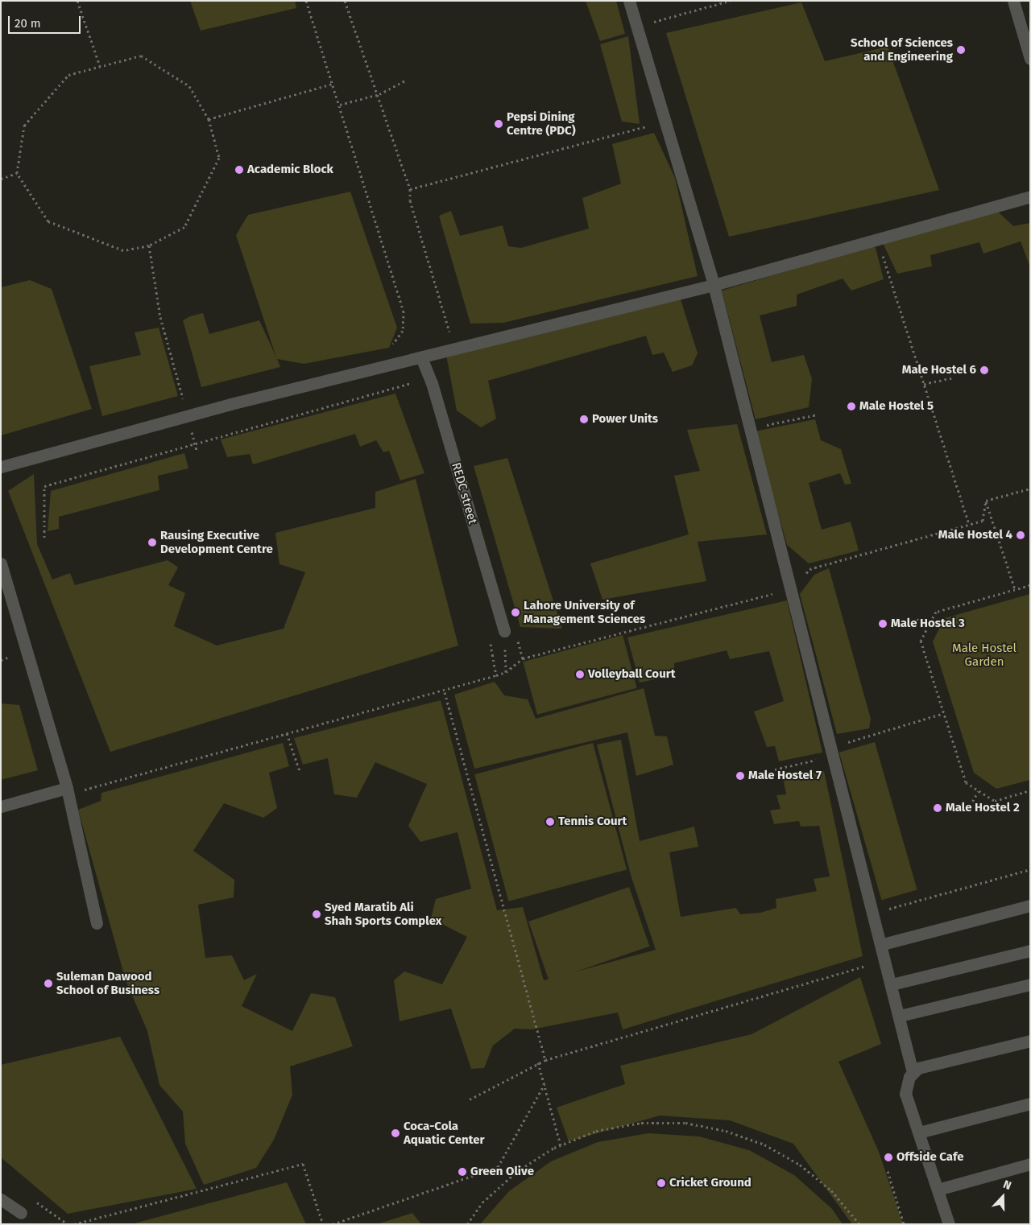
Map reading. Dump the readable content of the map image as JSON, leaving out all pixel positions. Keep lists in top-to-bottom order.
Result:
{
  "streets": {
    "street": ["REDC street"]
  },
  "parks": ["Male Hostel Garden"],
  "places": [
    "School of Sciences and Engineering",
    "Pepsi Dining Centre (PDC)",
    "Academic Block",
    "Male Hostel 6",
    "Male Hostel 5",
    "Power Units",
    "Male Hostel 4",
    "Rausing Executive Development Centre",
    "Lahore University of Management Sciences",
    "Male Hostel 3",
    "Volleyball Court",
    "Male Hostel 7",
    "Male Hostel 2",
    "Tennis Court",
    "Syed Maratib Ali Shah Sports Complex",
    "Suleman Dawood School of Business",
    "Coca-Cola Aquatic Center",
    "Offside Cafe",
    "Green Olive",
    "Cricket Ground"
  ],
  "scale_bar": "20 m",
  "north": "top"
}
